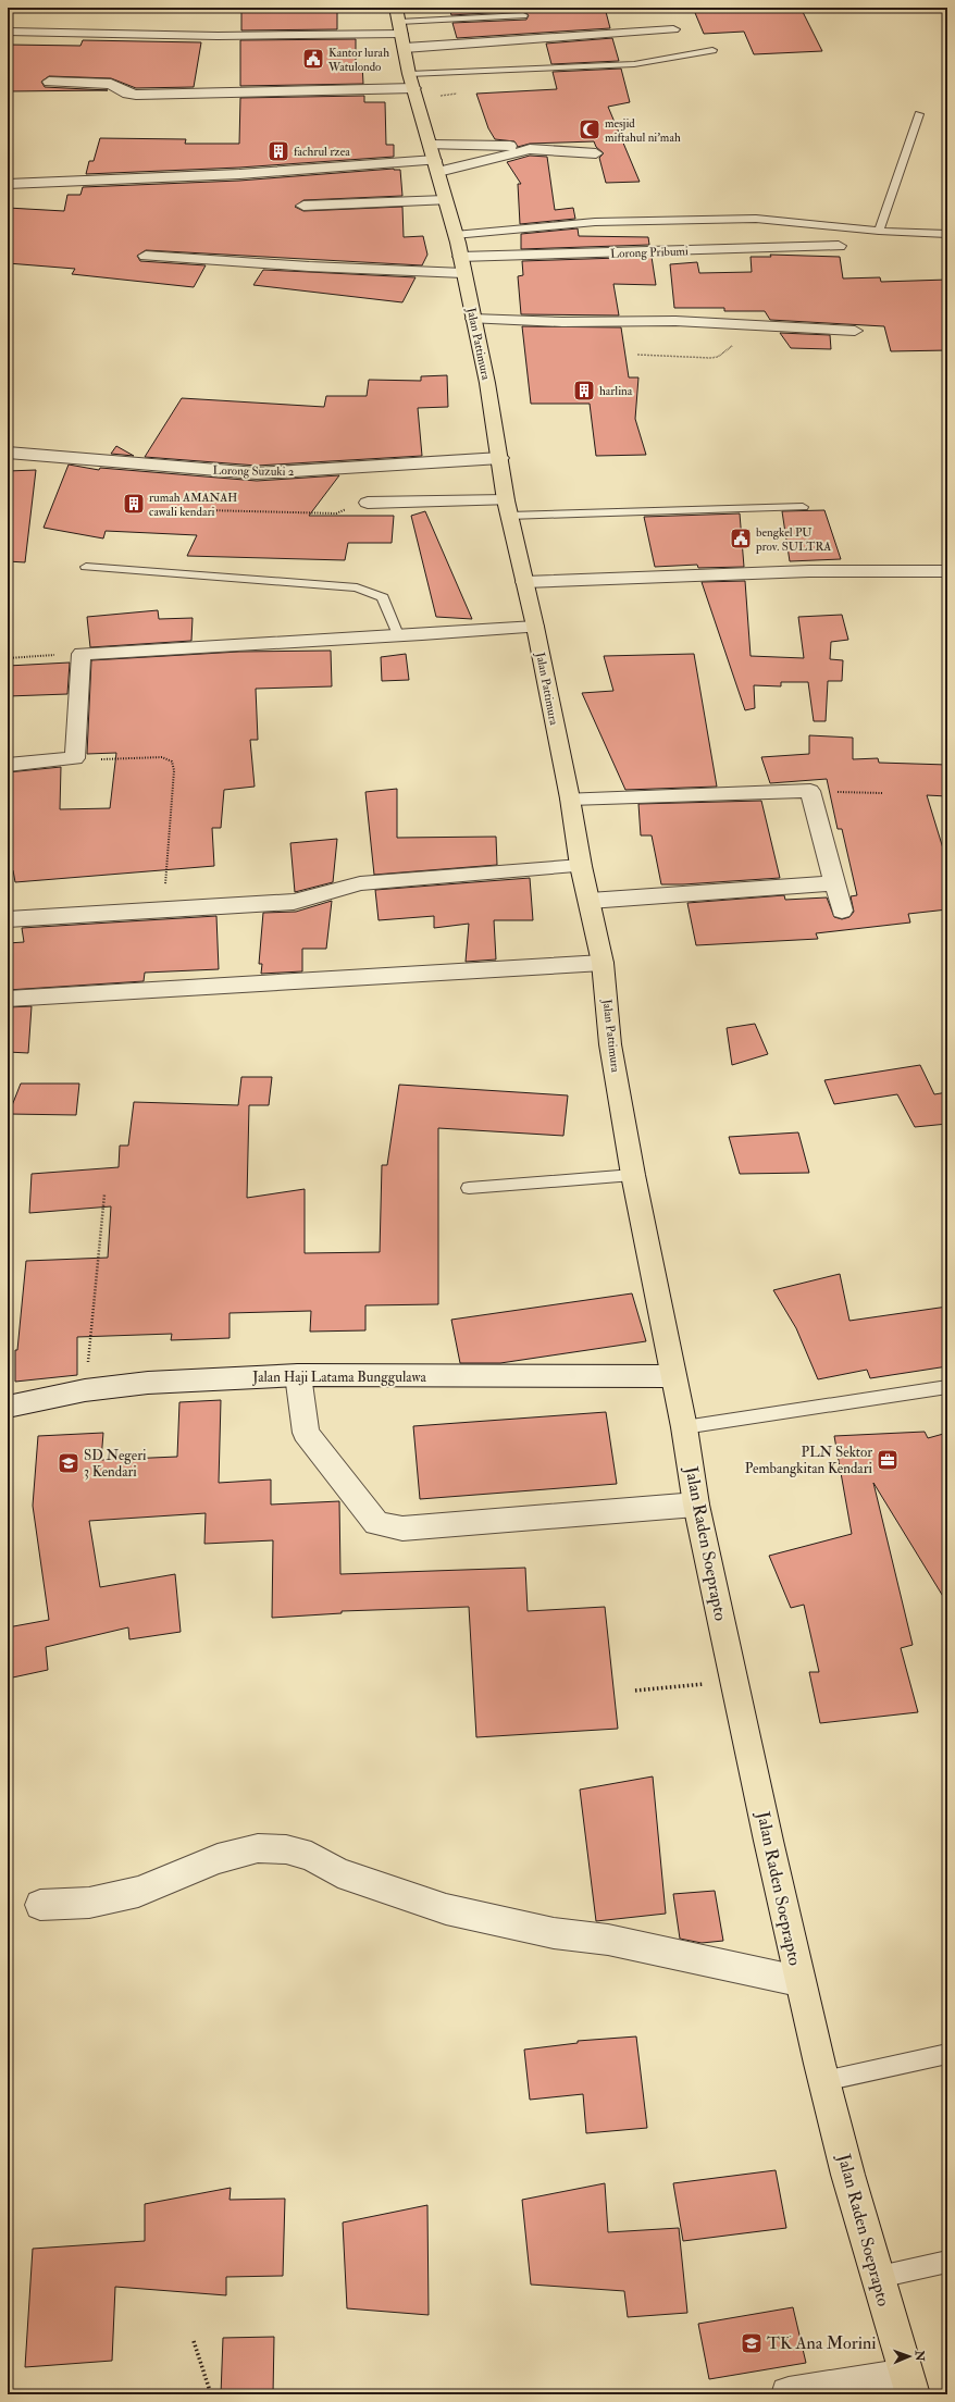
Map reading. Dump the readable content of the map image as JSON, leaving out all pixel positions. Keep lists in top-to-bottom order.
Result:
{
  "streets": {
    "highway": ["Jalan Pattimura", "Jalan Raden Soeprapto"],
    "street": ["Lorong Pribumi", "Lorong Suzuki 2", "Jalan Haji Latama Bunggulawa"]
  },
  "crossings": [
    ["Lorong Pribumi", "Jalan Pattimura"],
    ["Jalan Pattimura", "Lorong Suzuki 2"],
    ["Jalan Pattimura", "Jalan Haji Latama Bunggulawa"],
    ["Jalan Pattimura", "Jalan Raden Soeprapto"],
    ["Jalan Haji Latama Bunggulawa", "Jalan Raden Soeprapto"]
  ],
  "places": {
    "public building": ["Kantor lurah Watulondo", "bengkel PU prov. SULTRA"],
    "mosque": ["mesjid miftahul ni'mah"],
    "building": ["fachrul rzea", "harlina", "rumah AMANAH cawali kendari"],
    "office": ["PLN Sektor Pembangkitan Kendari"],
    "school or university": ["SD Negeri 3 Kendari", "TK Ana Morini"]
  },
  "north": "right"
}
